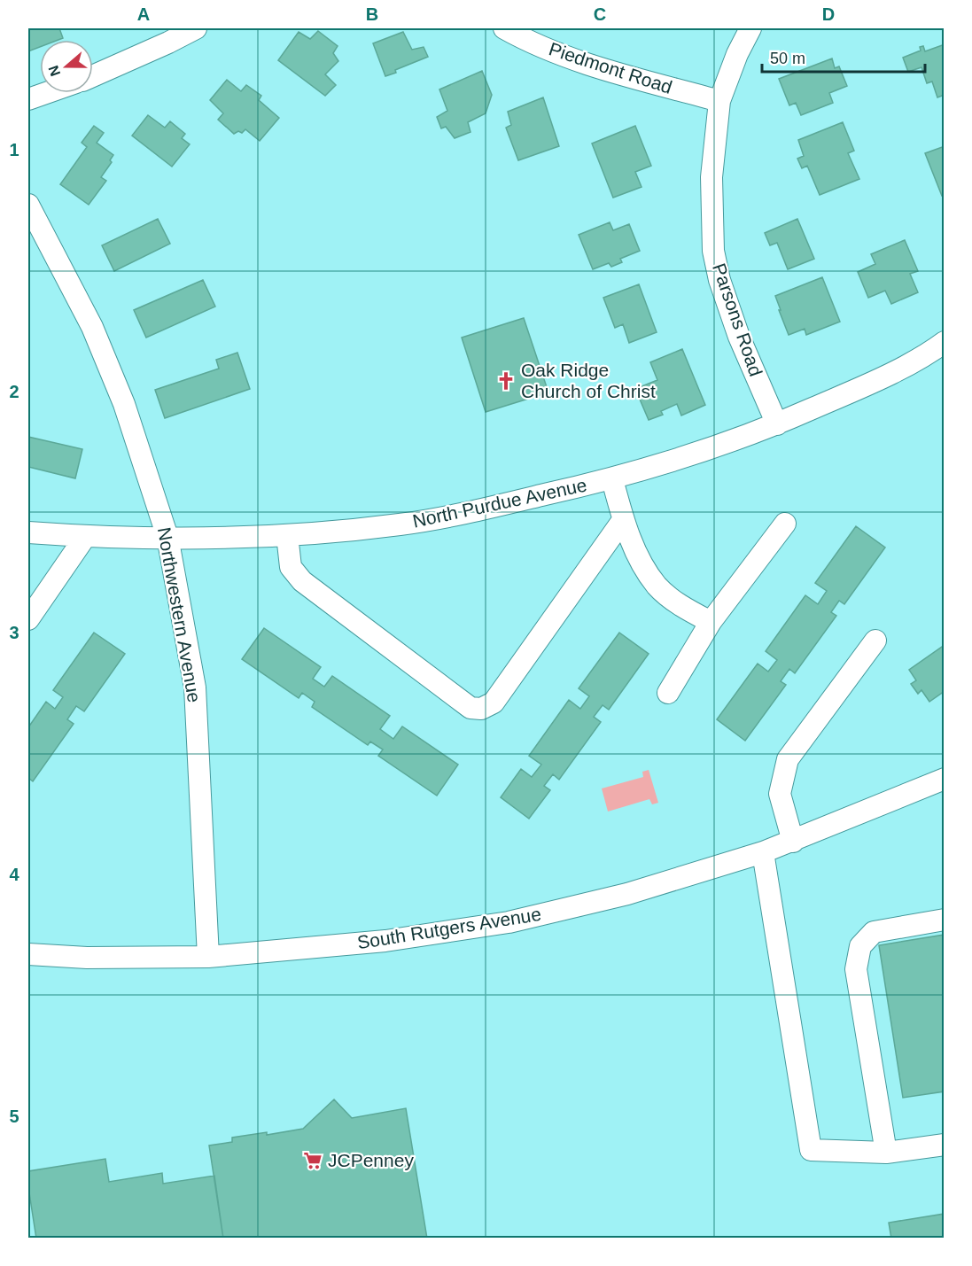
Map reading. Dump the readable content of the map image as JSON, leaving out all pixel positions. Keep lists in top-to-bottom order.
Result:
{
  "streets": {
    "street": [
      "Piedmont Road",
      "Parsons Road",
      "North Purdue Avenue",
      "Northwestern Avenue",
      "South Rutgers Avenue"
    ]
  },
  "crossings": [
    ["Piedmont Road", "Parsons Road"],
    ["Parsons Road", "North Purdue Avenue"],
    ["North Purdue Avenue", "Northwestern Avenue"],
    ["Northwestern Avenue", "South Rutgers Avenue"]
  ],
  "places": {
    "church": ["Oak Ridge Church of Christ"],
    "supermarket": ["JCPenney"]
  },
  "scale_bar": "50 m",
  "north": "left",
  "grid": {
    "columns": [
      "A",
      "B",
      "C",
      "D"
    ],
    "rows": [
      "1",
      "2",
      "3",
      "4",
      "5"
    ]
  }
}
